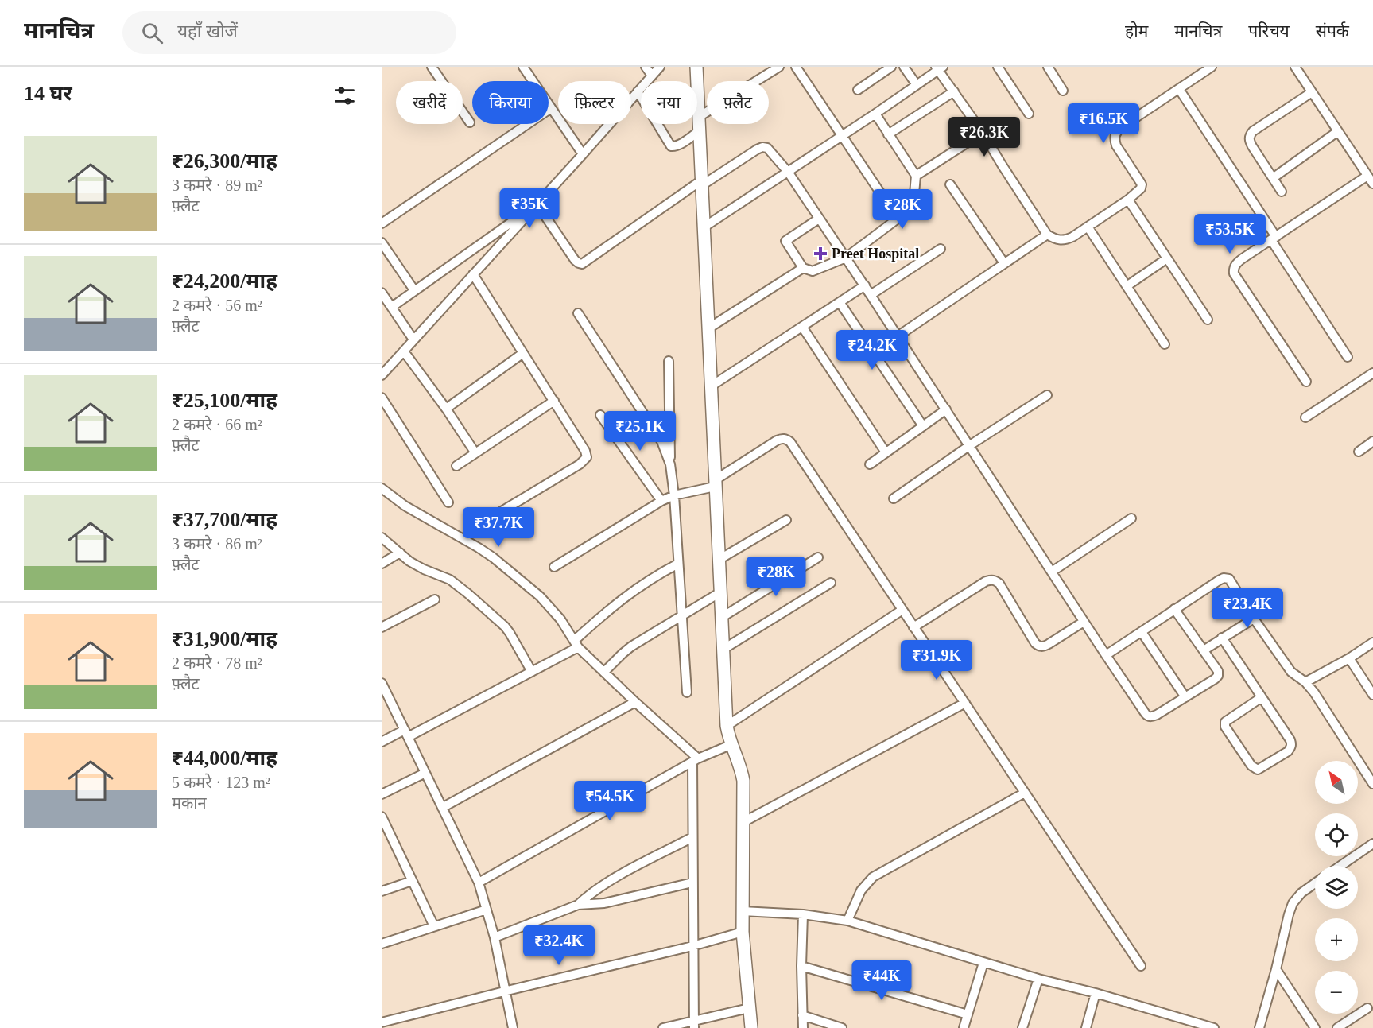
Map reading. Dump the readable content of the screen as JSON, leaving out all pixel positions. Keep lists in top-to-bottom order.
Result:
{
  "places": {
    "health": ["Preet Hospital"]
  },
  "north": "top left",
  "page": {
    "header": "मानचित्र",
    "search": "यहाँ खोजें",
    "nav": [
      "होम",
      "मानचित्र",
      "परिचय",
      "संपर्क"
    ],
    "heading": "14 घर",
    "chip": [
      "खरीदें",
      "किराया",
      "फ़िल्टर",
      "नया",
      "फ़्लैट"
    ],
    "price": [
      "₹16.5K",
      "₹26.3K",
      "₹35K",
      "₹28K",
      "₹53.5K",
      "₹24.2K",
      "₹25.1K",
      "₹37.7K",
      "₹28K",
      "₹23.4K",
      "₹31.9K",
      "₹54.5K",
      "₹32.4K",
      "₹44K"
    ],
    "list": [
      {
        "name": "₹26,300/माह",
        "note": "3 कमरे · 89 m² · फ़्लैट"
      },
      {
        "name": "₹24,200/माह",
        "note": "2 कमरे · 56 m² · फ़्लैट"
      },
      {
        "name": "₹25,100/माह",
        "note": "2 कमरे · 66 m² · फ़्लैट"
      },
      {
        "name": "₹37,700/माह",
        "note": "3 कमरे · 86 m² · फ़्लैट"
      },
      {
        "name": "₹31,900/माह",
        "note": "2 कमरे · 78 m² · फ़्लैट"
      },
      {
        "name": "₹44,000/माह",
        "note": "5 कमरे · 123 m² · मकान"
      }
    ],
    "map_buttons": ["+", "−"]
  }
}
